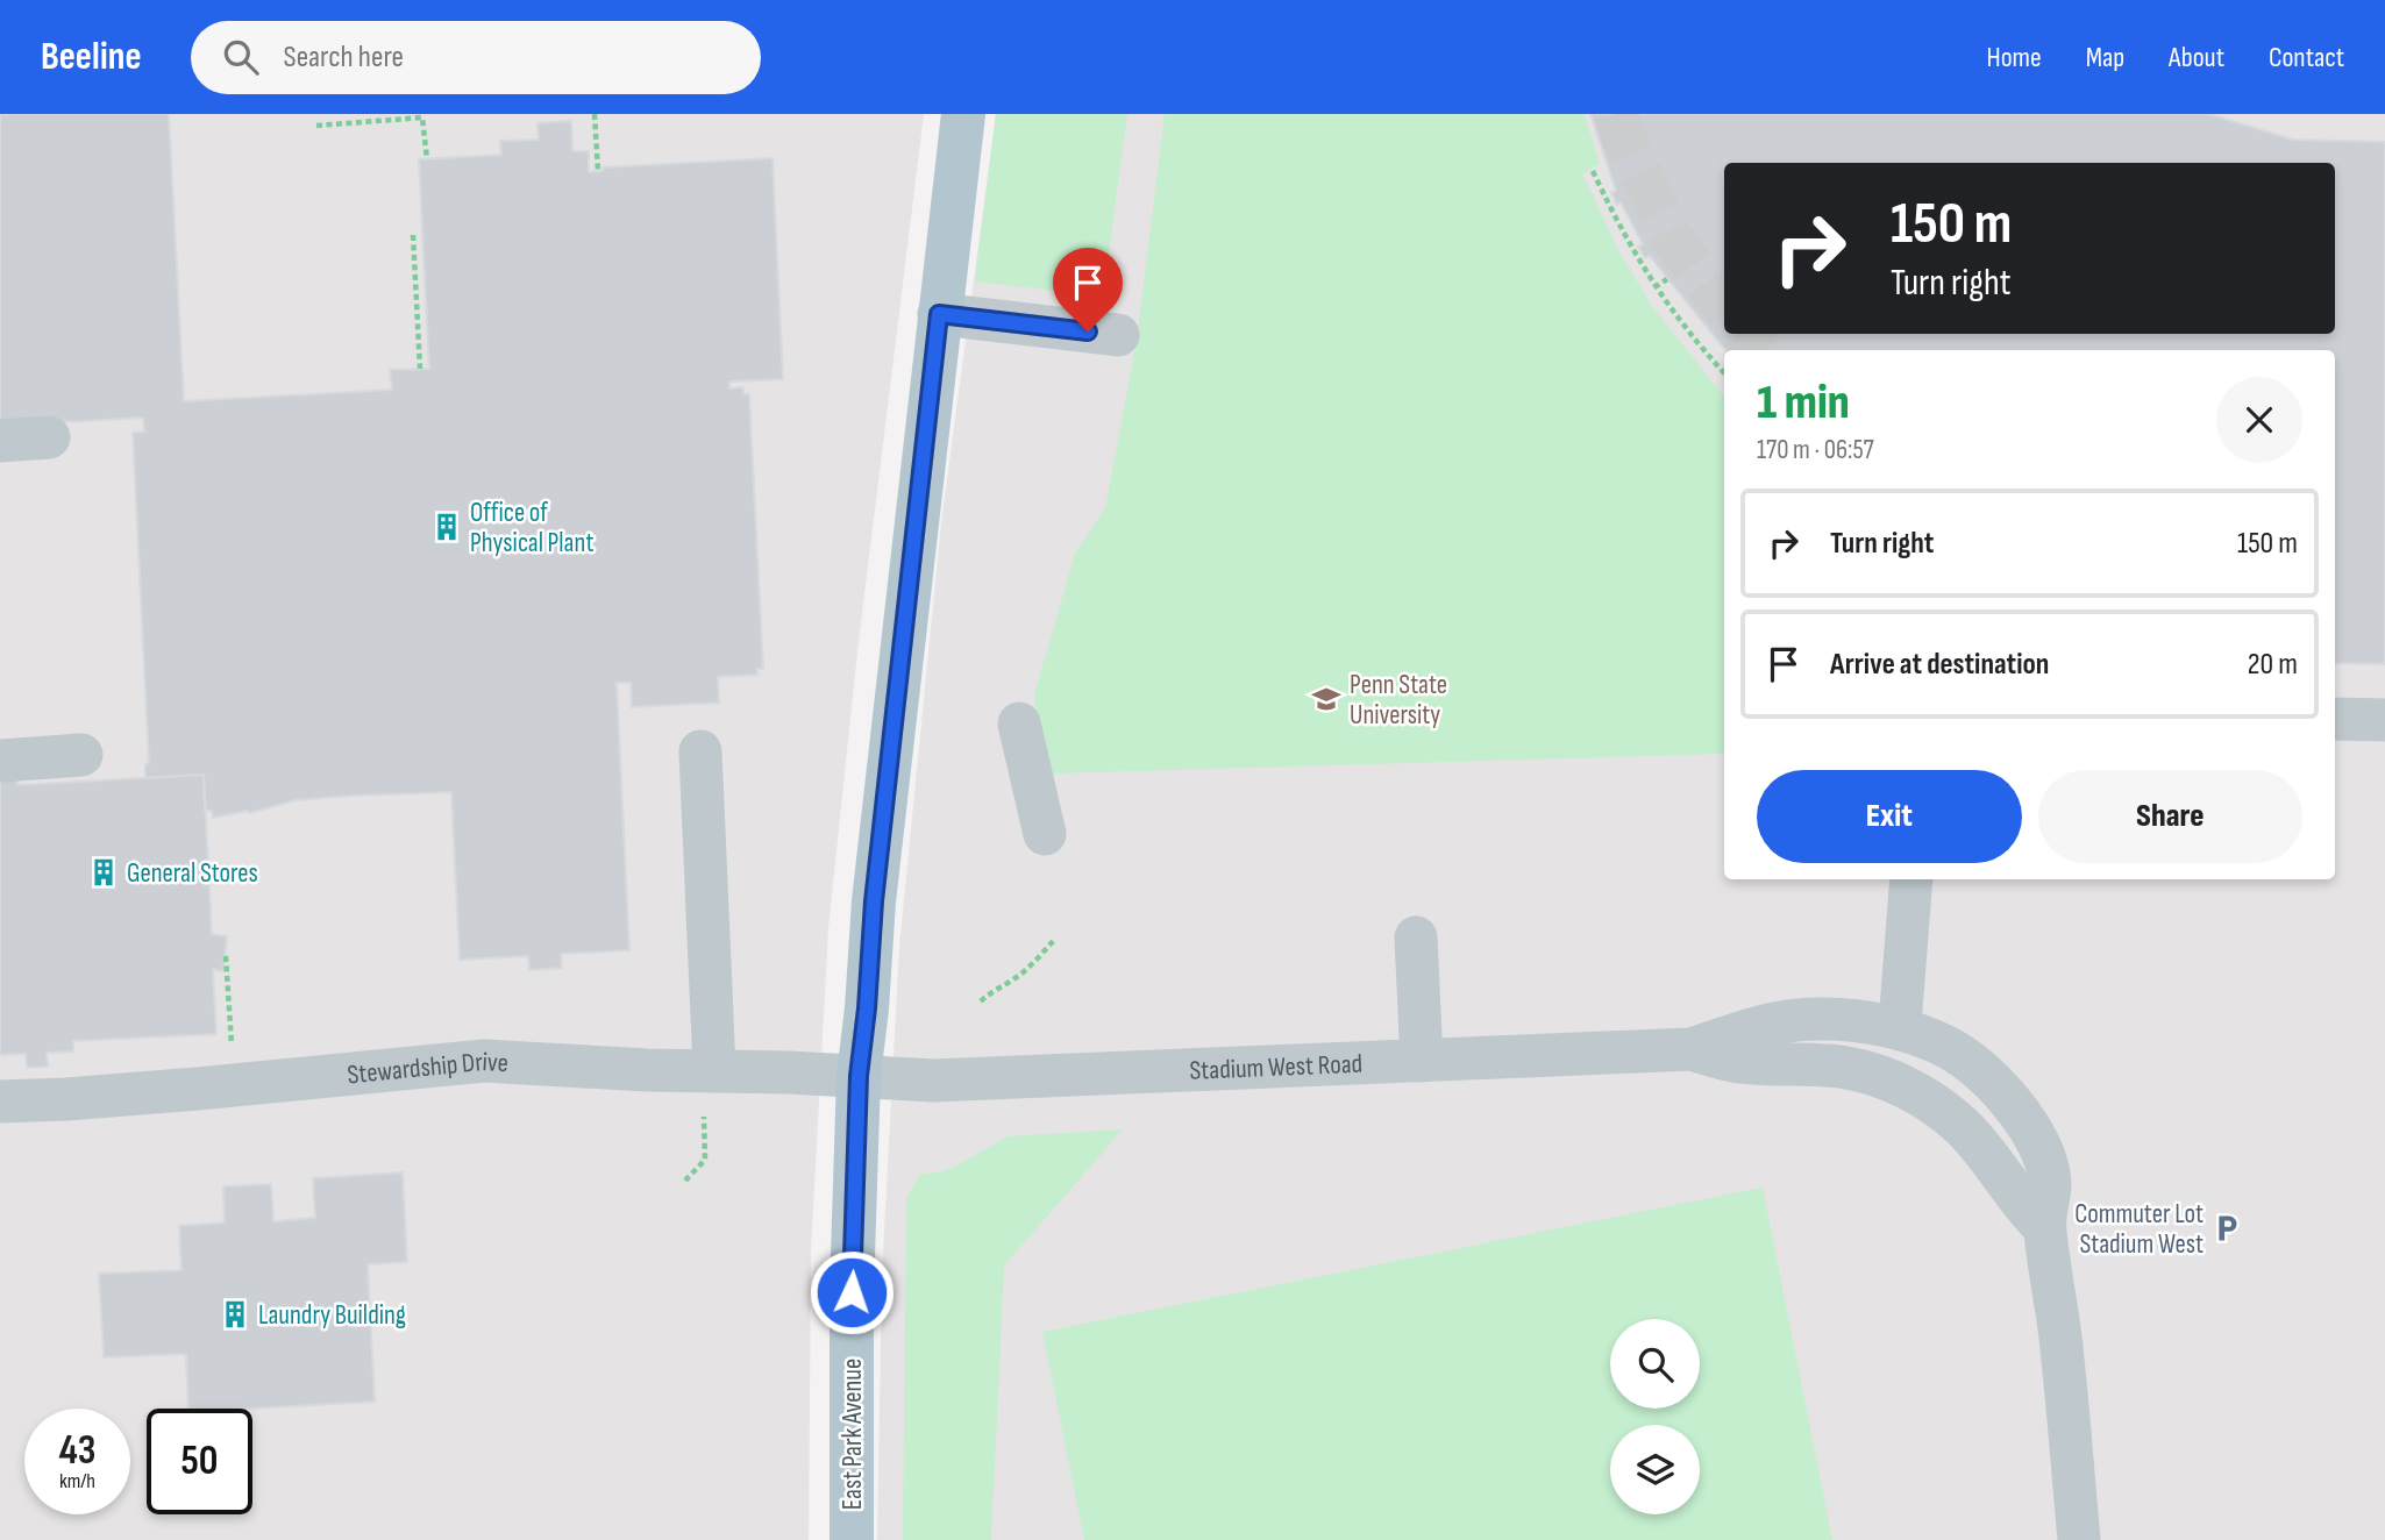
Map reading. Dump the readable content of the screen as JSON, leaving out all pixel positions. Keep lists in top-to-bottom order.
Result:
{
  "streets": {
    "main road": ["East Park Avenue"],
    "lane": ["Stadium West Road", "Stewardship Drive"]
  },
  "crossings": [
    ["Stadium West Road", "Stewardship Drive"],
    ["Stadium West Road", "East Park Avenue"],
    ["Stewardship Drive", "East Park Avenue"]
  ],
  "places": {
    "building": ["Office of Physical Plant", "General Stores", "Laundry Building"],
    "school or university": ["Penn State University"],
    "parking": ["Commuter Lot Stadium West"]
  },
  "page": {
    "header": "Beeline",
    "search": "Search here",
    "nav": [
      "Home",
      "Map",
      "About",
      "Contact"
    ],
    "turn": ["150 m", "Turn right"],
    "heading": ["1 min", "170 m · 06:57"],
    "list": [
      {
        "name": "Turn right",
        "value": "150 m"
      },
      {
        "name": "Arrive at destination",
        "value": "20 m"
      }
    ],
    "buttons": ["Exit", "Share"],
    "speed": "43 km/h",
    "limit": "50"
  }
}
